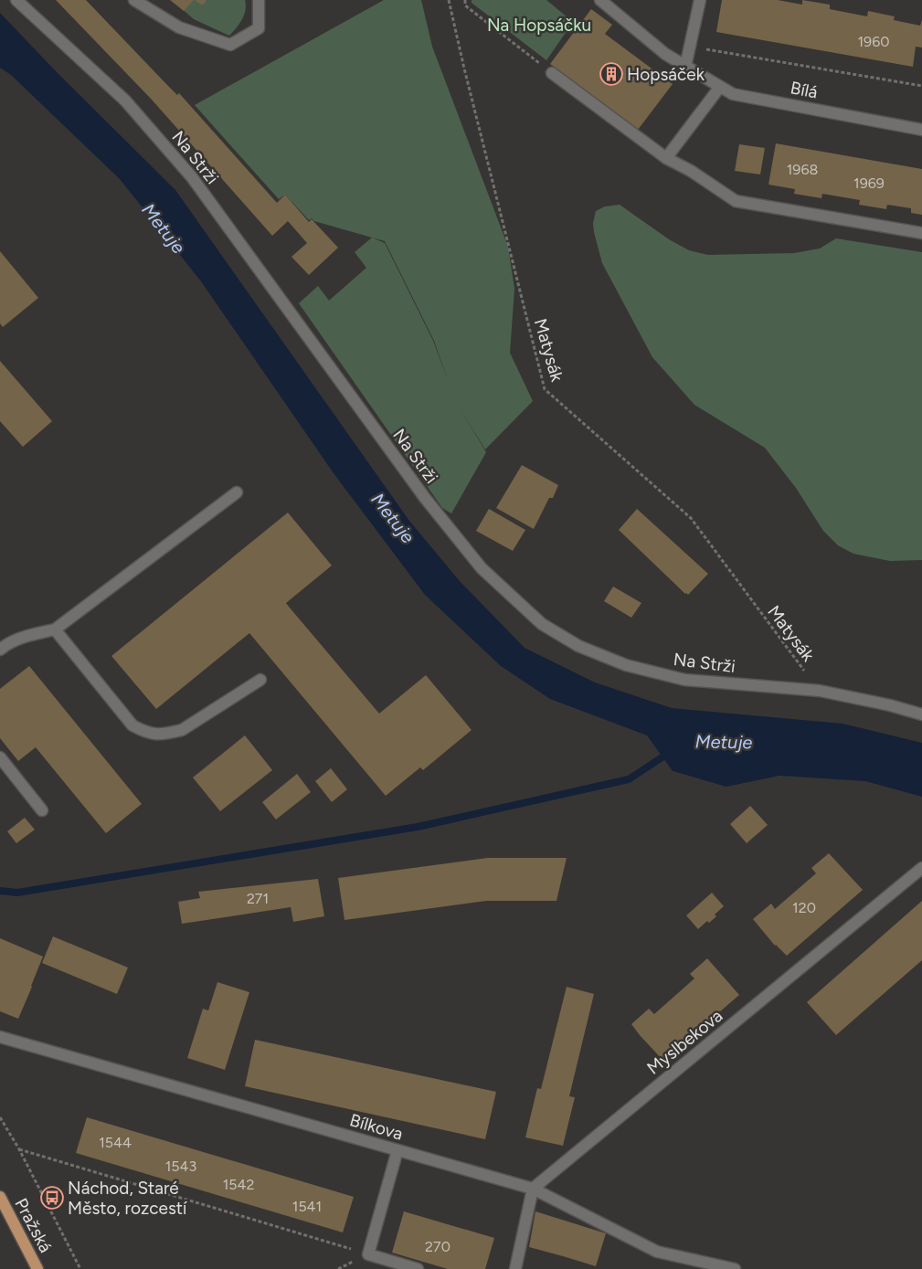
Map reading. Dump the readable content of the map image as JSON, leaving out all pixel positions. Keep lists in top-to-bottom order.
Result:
{
  "streets": {
    "main road": ["Pražská"],
    "street": [
      "Bílá",
      "Na Strži",
      "Myslbekova",
      "Bílkova"
    ],
    "path": ["Matysák"]
  },
  "crossings": [
    ["Na Strži", "Matysák"],
    ["Myslbekova", "Bílkova"]
  ],
  "water": ["Metuje"],
  "parks": ["Na Hopsáčku"],
  "places": {
    "building": ["Hopsáček"],
    "bus stop": ["Náchod, Staré Město, rozcestí"]
  },
  "house_numbers": [
    "1960",
    "1968",
    "1969",
    "271",
    "120",
    "1544",
    "1543",
    "1542",
    "1541",
    "270"
  ]
}
